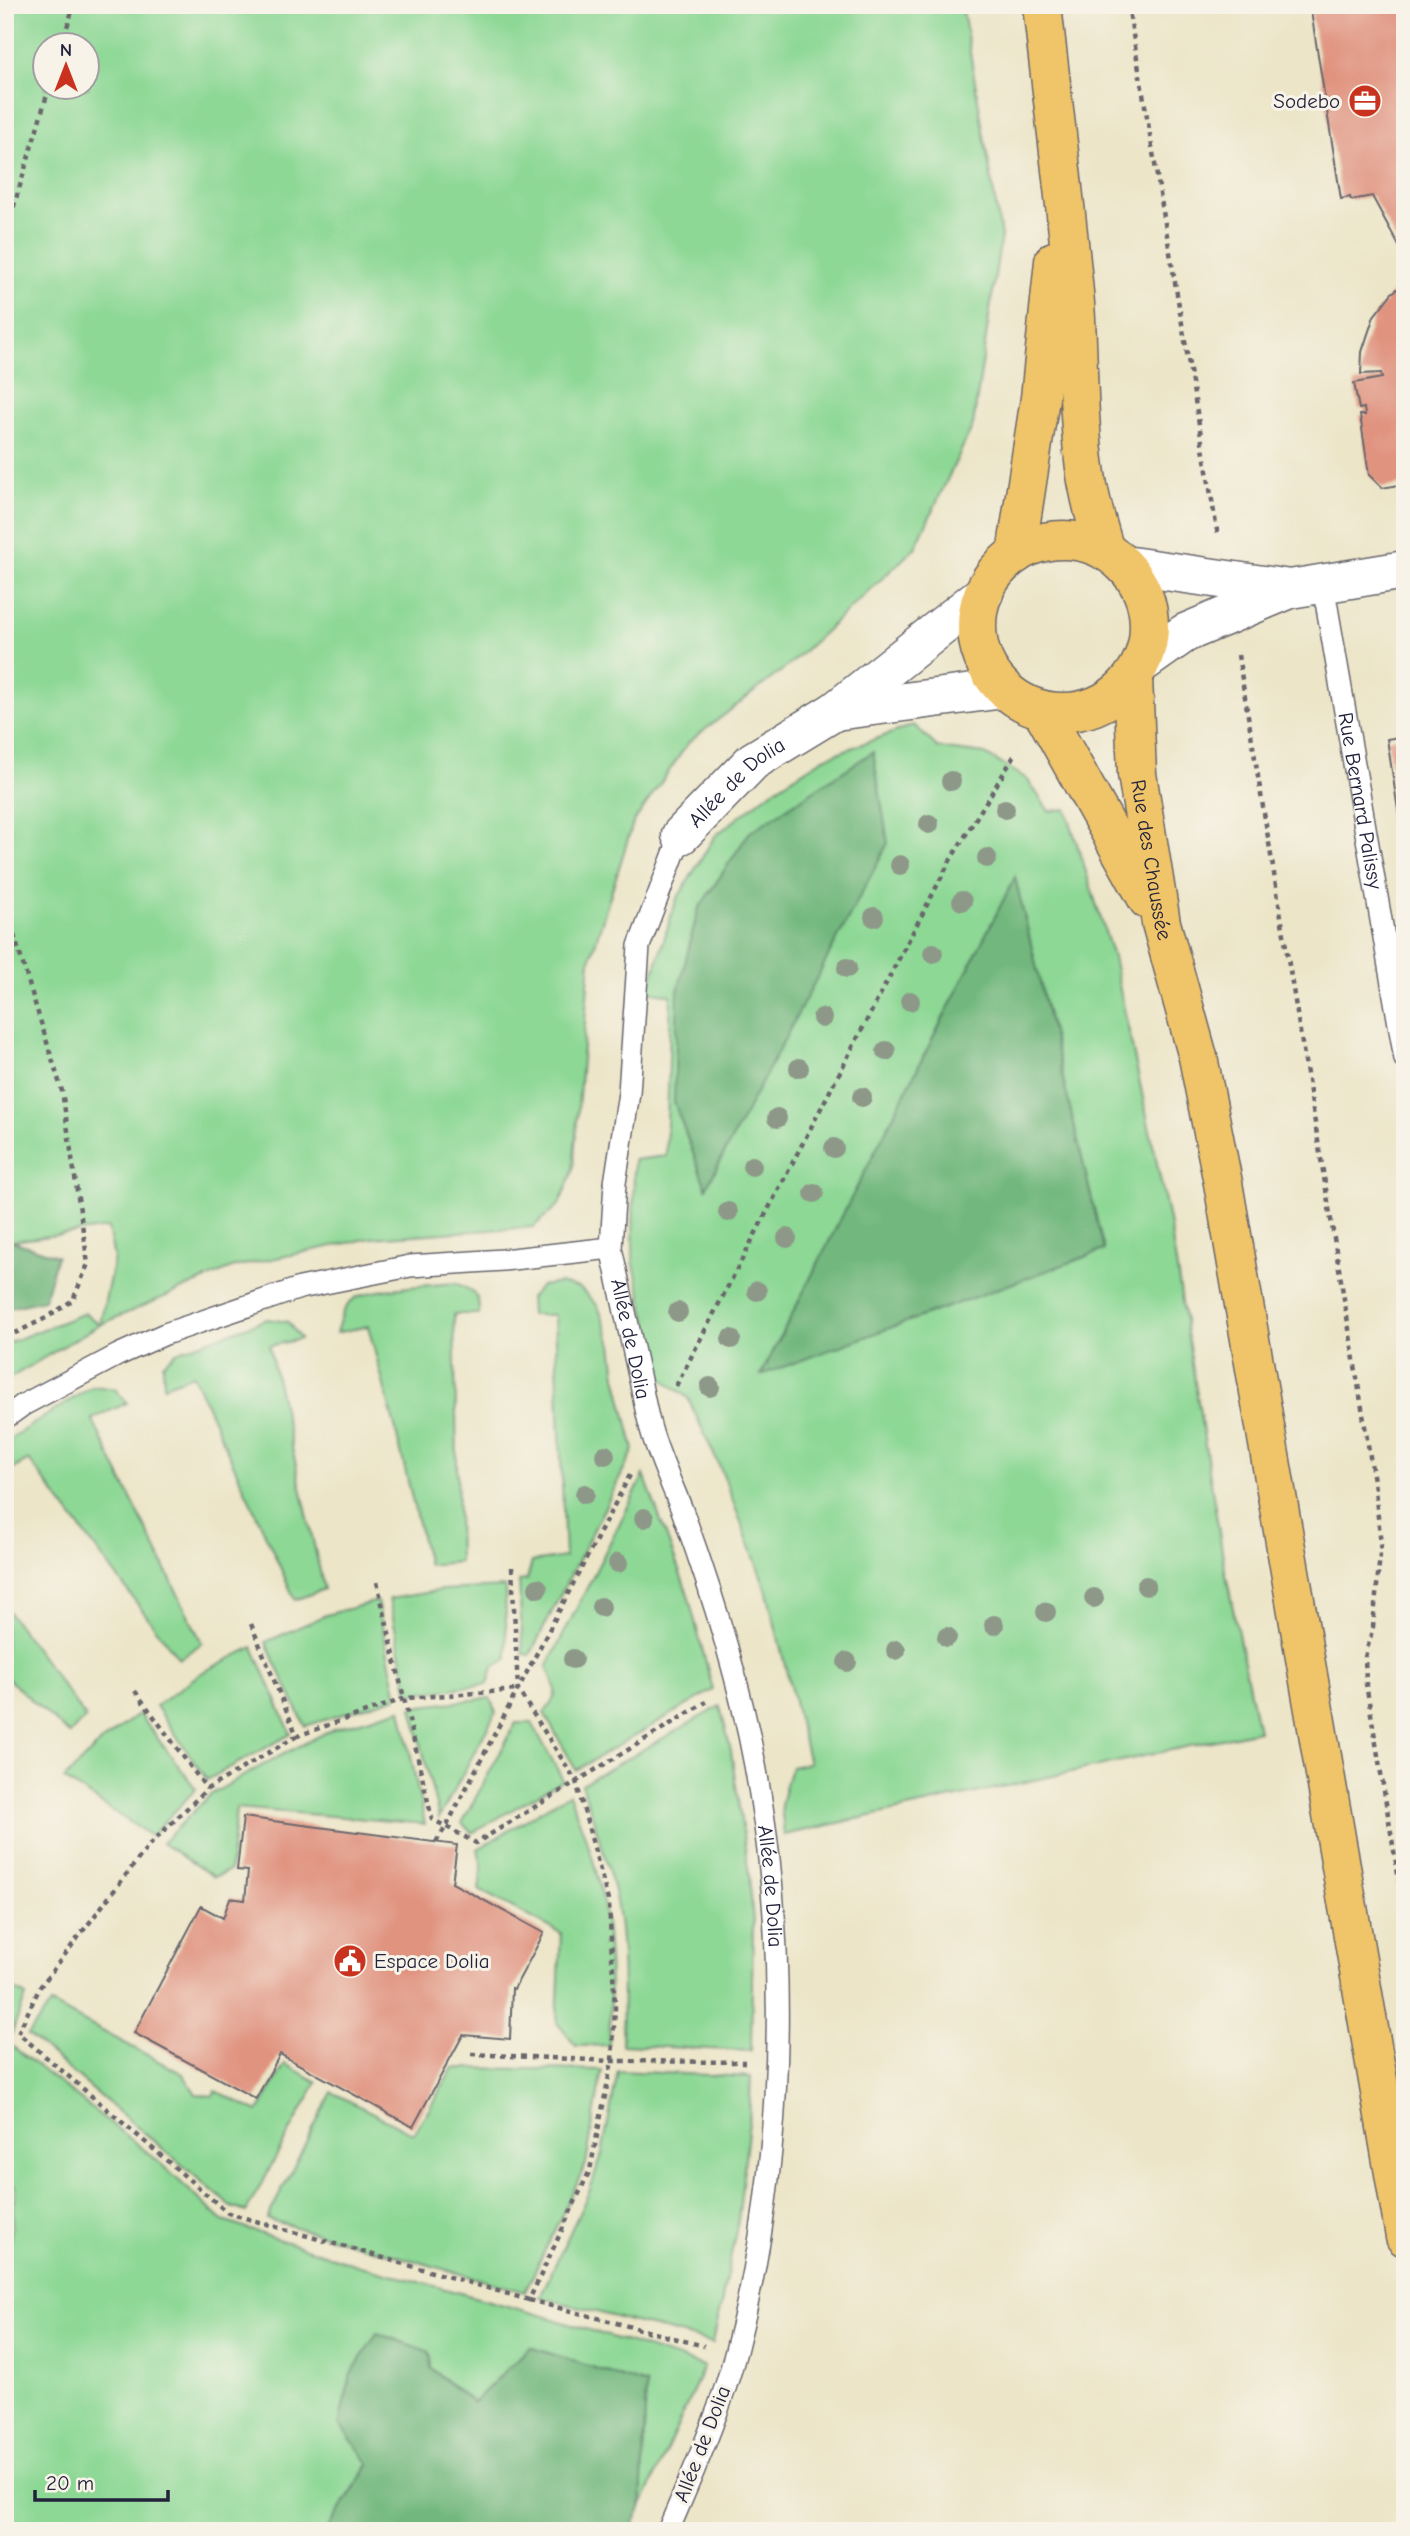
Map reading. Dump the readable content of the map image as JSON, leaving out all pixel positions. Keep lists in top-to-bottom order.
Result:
{
  "streets": {
    "main road": ["Rue des Chaussée"],
    "street": ["Allée de Dolia"],
    "lane": ["Rue Bernard Palissy"]
  },
  "crossings": [
    ["Allée de Dolia", "Rue des Chaussée"]
  ],
  "places": {
    "office": ["Sodebo"],
    "public building": ["Espace Dolia"]
  },
  "scale_bar": "20 m",
  "north": "top"
}
